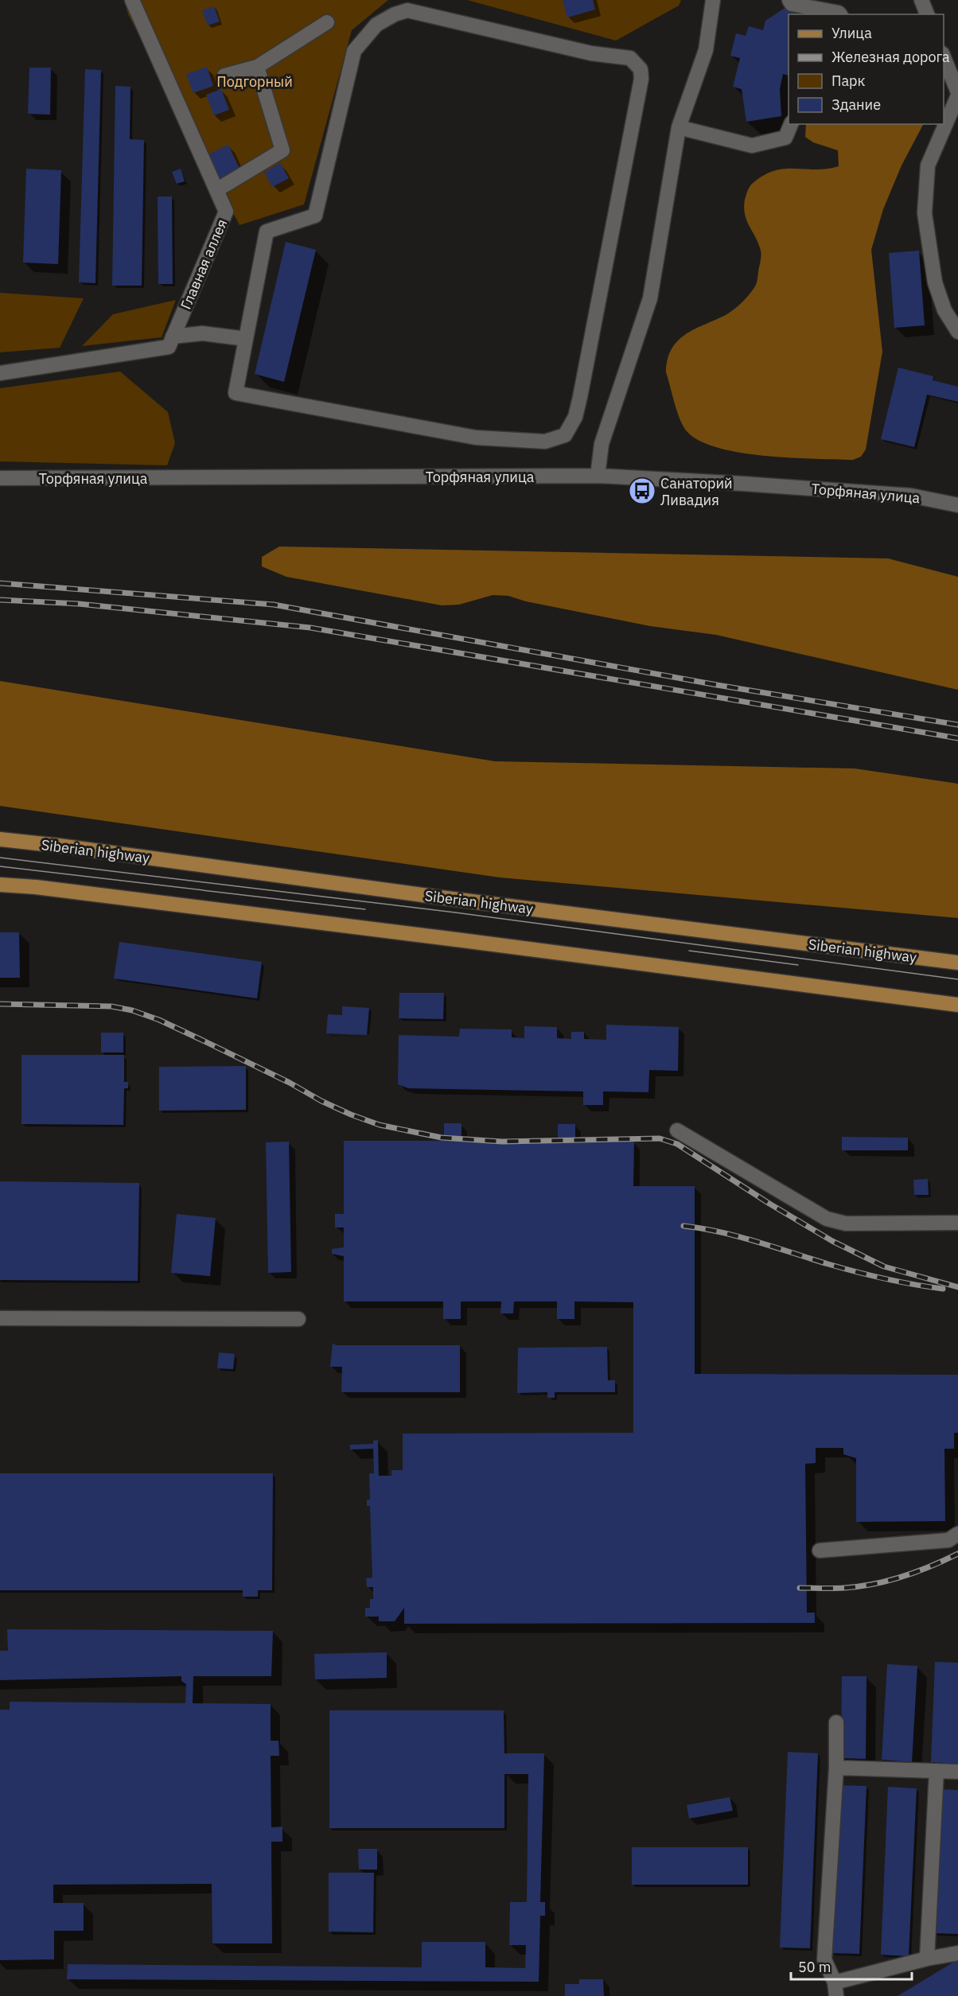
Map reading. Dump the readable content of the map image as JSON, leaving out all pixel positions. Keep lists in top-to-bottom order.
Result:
{
  "streets": {
    "main road": ["Siberian highway"],
    "street": ["Главная аллея", "Торфяная улица"]
  },
  "parks": ["Подгорный"],
  "places": {
    "bus stop": ["Санаторий Ливадия"]
  },
  "legend": [
    "Улица",
    "Железная дорога",
    "Парк",
    "Здание"
  ],
  "scale_bar": "50 m"
}
